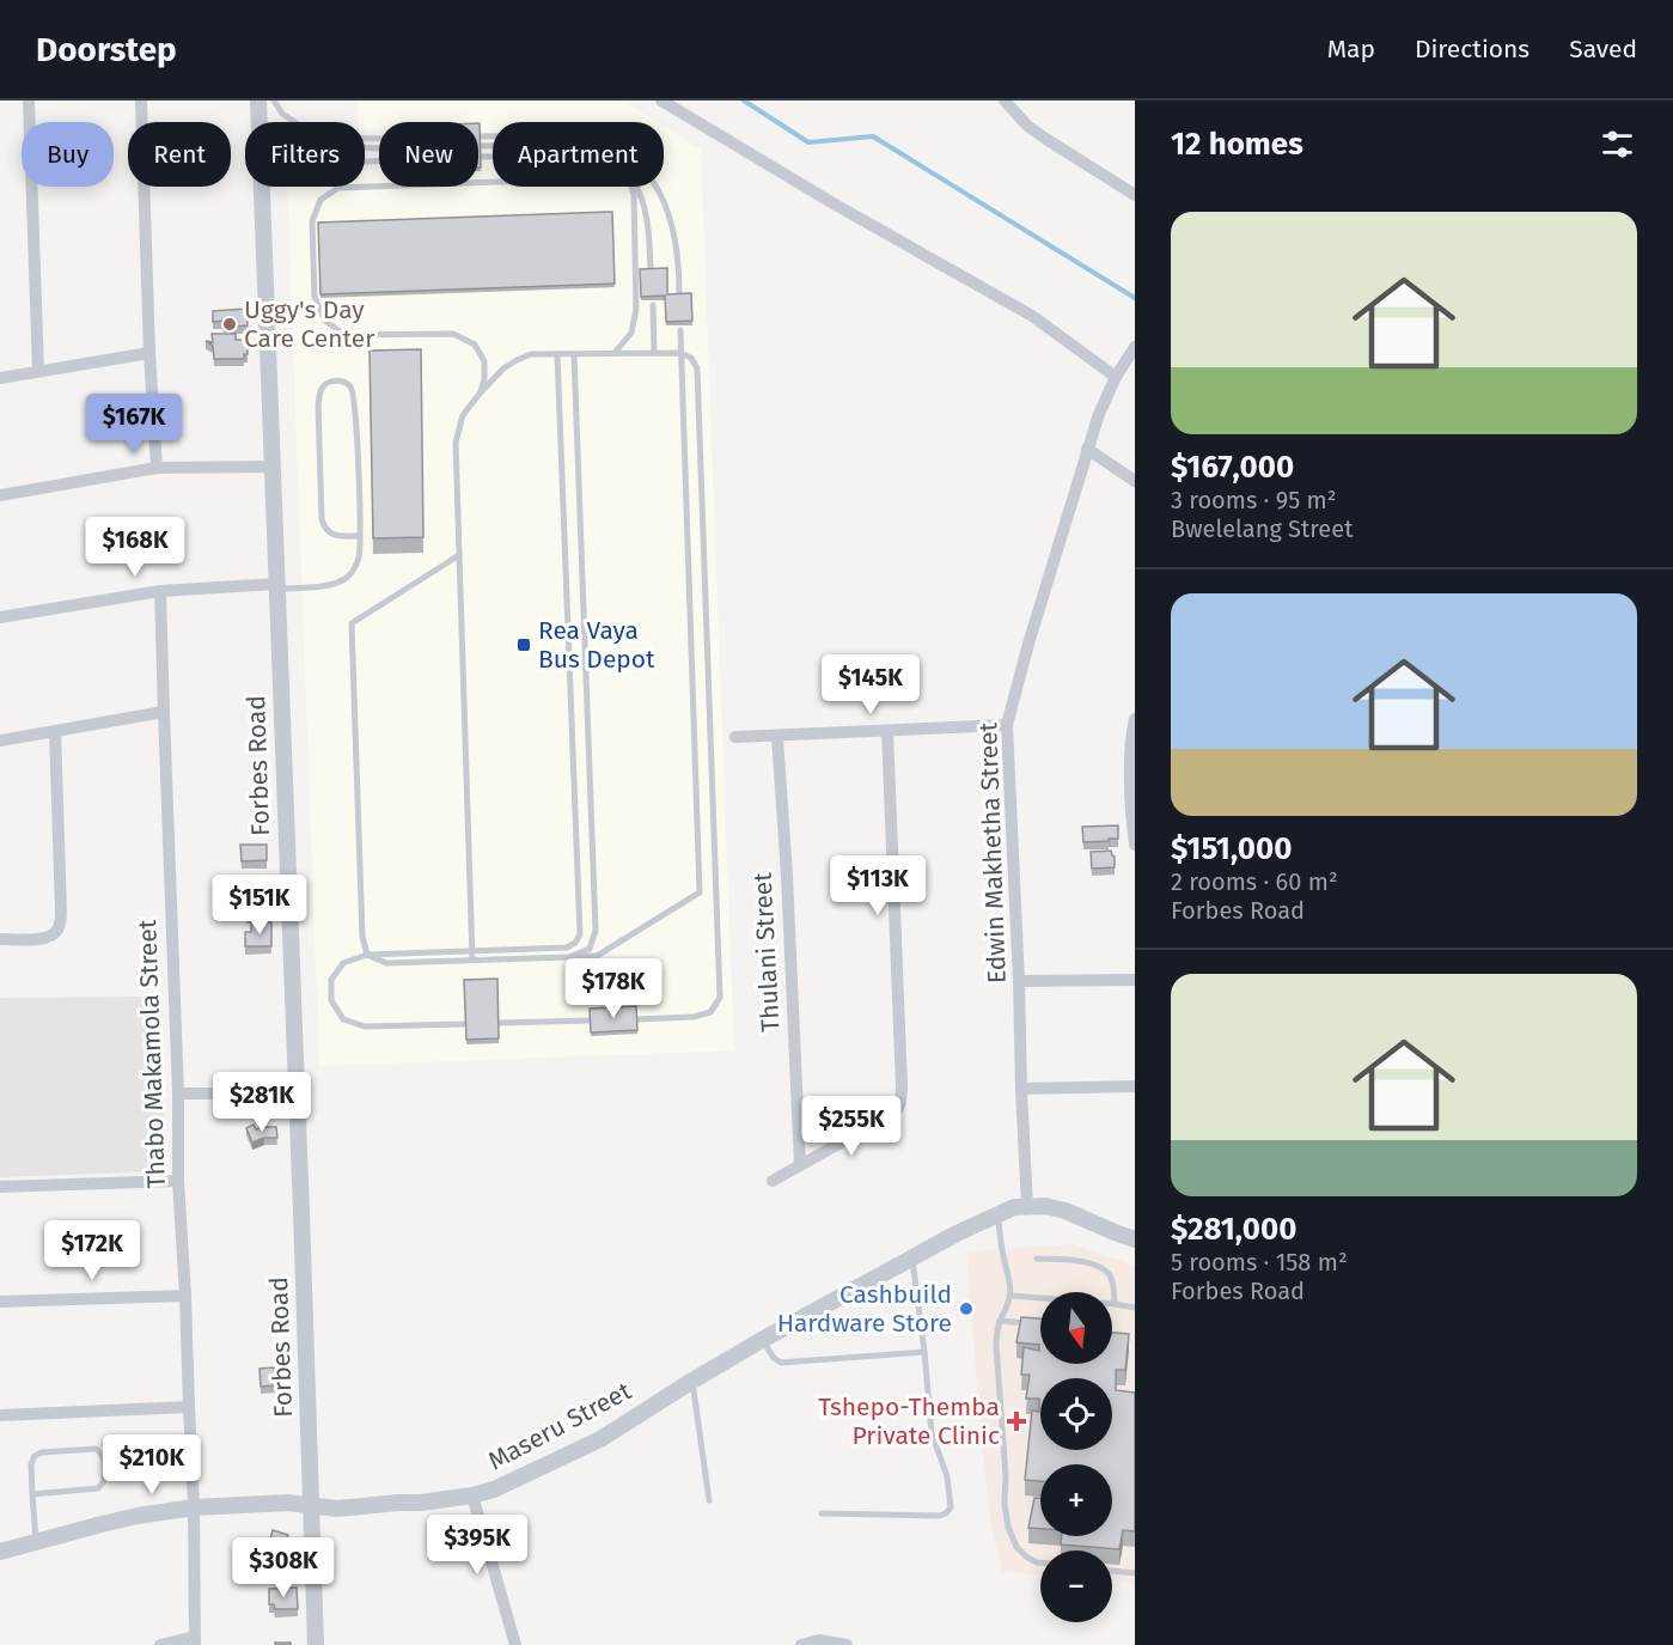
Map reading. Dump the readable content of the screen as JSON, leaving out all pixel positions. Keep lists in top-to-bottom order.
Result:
{
  "streets": {
    "street": [
      "Forbes Road",
      "Edwin Makhetha Street",
      "Thulani Street",
      "Thabo Makamola Street",
      "Maseru Street"
    ]
  },
  "crossings": [
    ["Forbes Road", "Maseru Street"],
    ["Edwin Makhetha Street", "Maseru Street"],
    ["Thabo Makamola Street", "Maseru Street"]
  ],
  "places": {
    "other": ["Uggy's Day Care Center", "Cashbuild Hardware Store"],
    "transit": ["Rea Vaya Bus Depot"],
    "health": ["Tshepo-Themba Private Clinic"]
  },
  "north": "bottom",
  "page": {
    "header": "Doorstep",
    "nav": ["Map", "Directions", "Saved"],
    "heading": "12 homes",
    "chip": [
      "Buy",
      "Rent",
      "Filters",
      "New",
      "Apartment"
    ],
    "list": [
      {
        "name": "$167,000",
        "note": "3 rooms · 95 m² · Bwelelang Street"
      },
      {
        "name": "$151,000",
        "note": "2 rooms · 60 m² · Forbes Road"
      },
      {
        "name": "$281,000",
        "note": "5 rooms · 158 m² · Forbes Road"
      }
    ],
    "price": [
      "$167K",
      "$168K",
      "$145K",
      "$113K",
      "$151K",
      "$178K",
      "$281K",
      "$255K",
      "$172K",
      "$210K",
      "$395K",
      "$308K"
    ],
    "map_buttons": ["+", "−"]
  }
}
